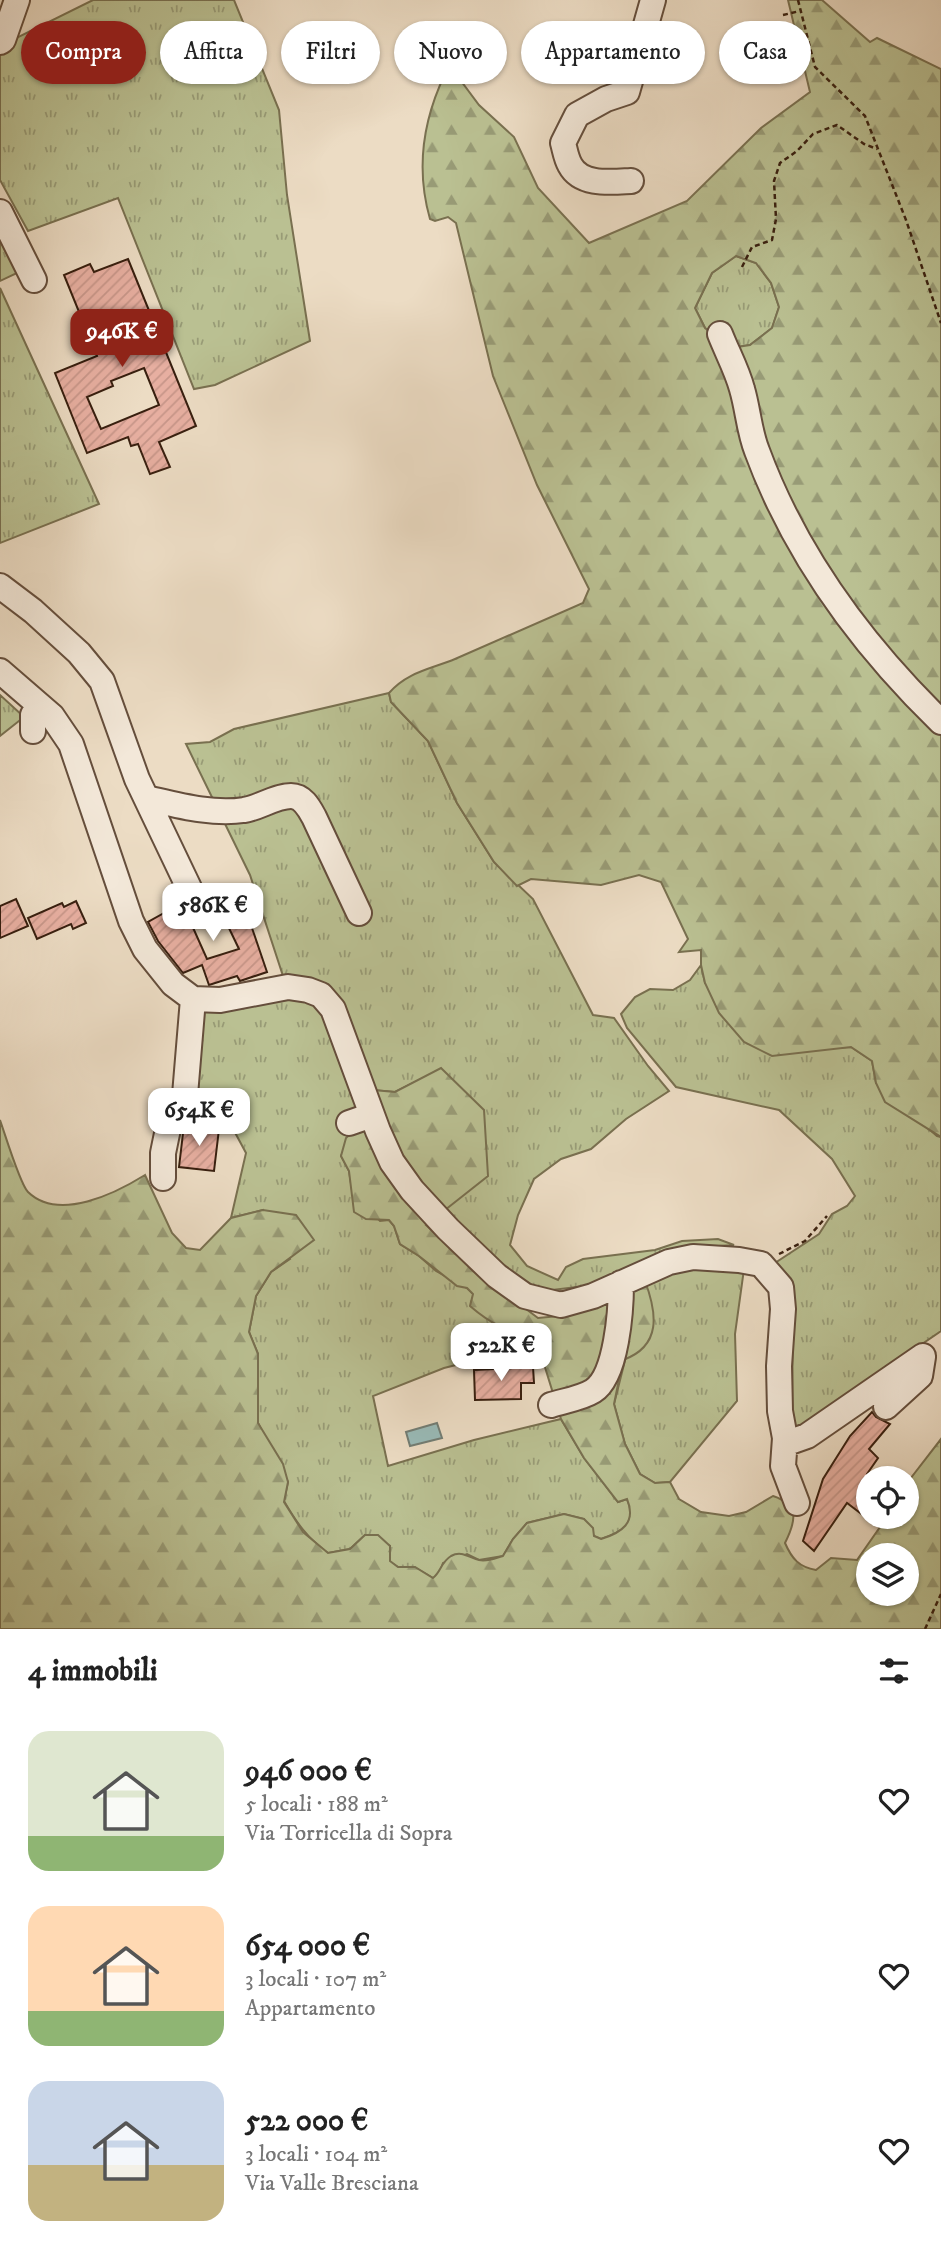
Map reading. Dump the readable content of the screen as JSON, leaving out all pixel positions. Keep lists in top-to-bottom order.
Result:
{
  "page": {
    "chip": [
      "Compra",
      "Affitta",
      "Filtri",
      "Nuovo",
      "Appartamento",
      "Casa"
    ],
    "price": [
      "946K €",
      "586K €",
      "654K €",
      "522K €"
    ],
    "heading": "4 immobili",
    "list": [
      {
        "name": "946 000 €",
        "note": "5 locali · 188 m² · Via Torricella di Sopra"
      },
      {
        "name": "654 000 €",
        "note": "3 locali · 107 m² · Appartamento"
      },
      {
        "name": "522 000 €",
        "note": "3 locali · 104 m² · Via Valle Bresciana"
      }
    ]
  }
}
